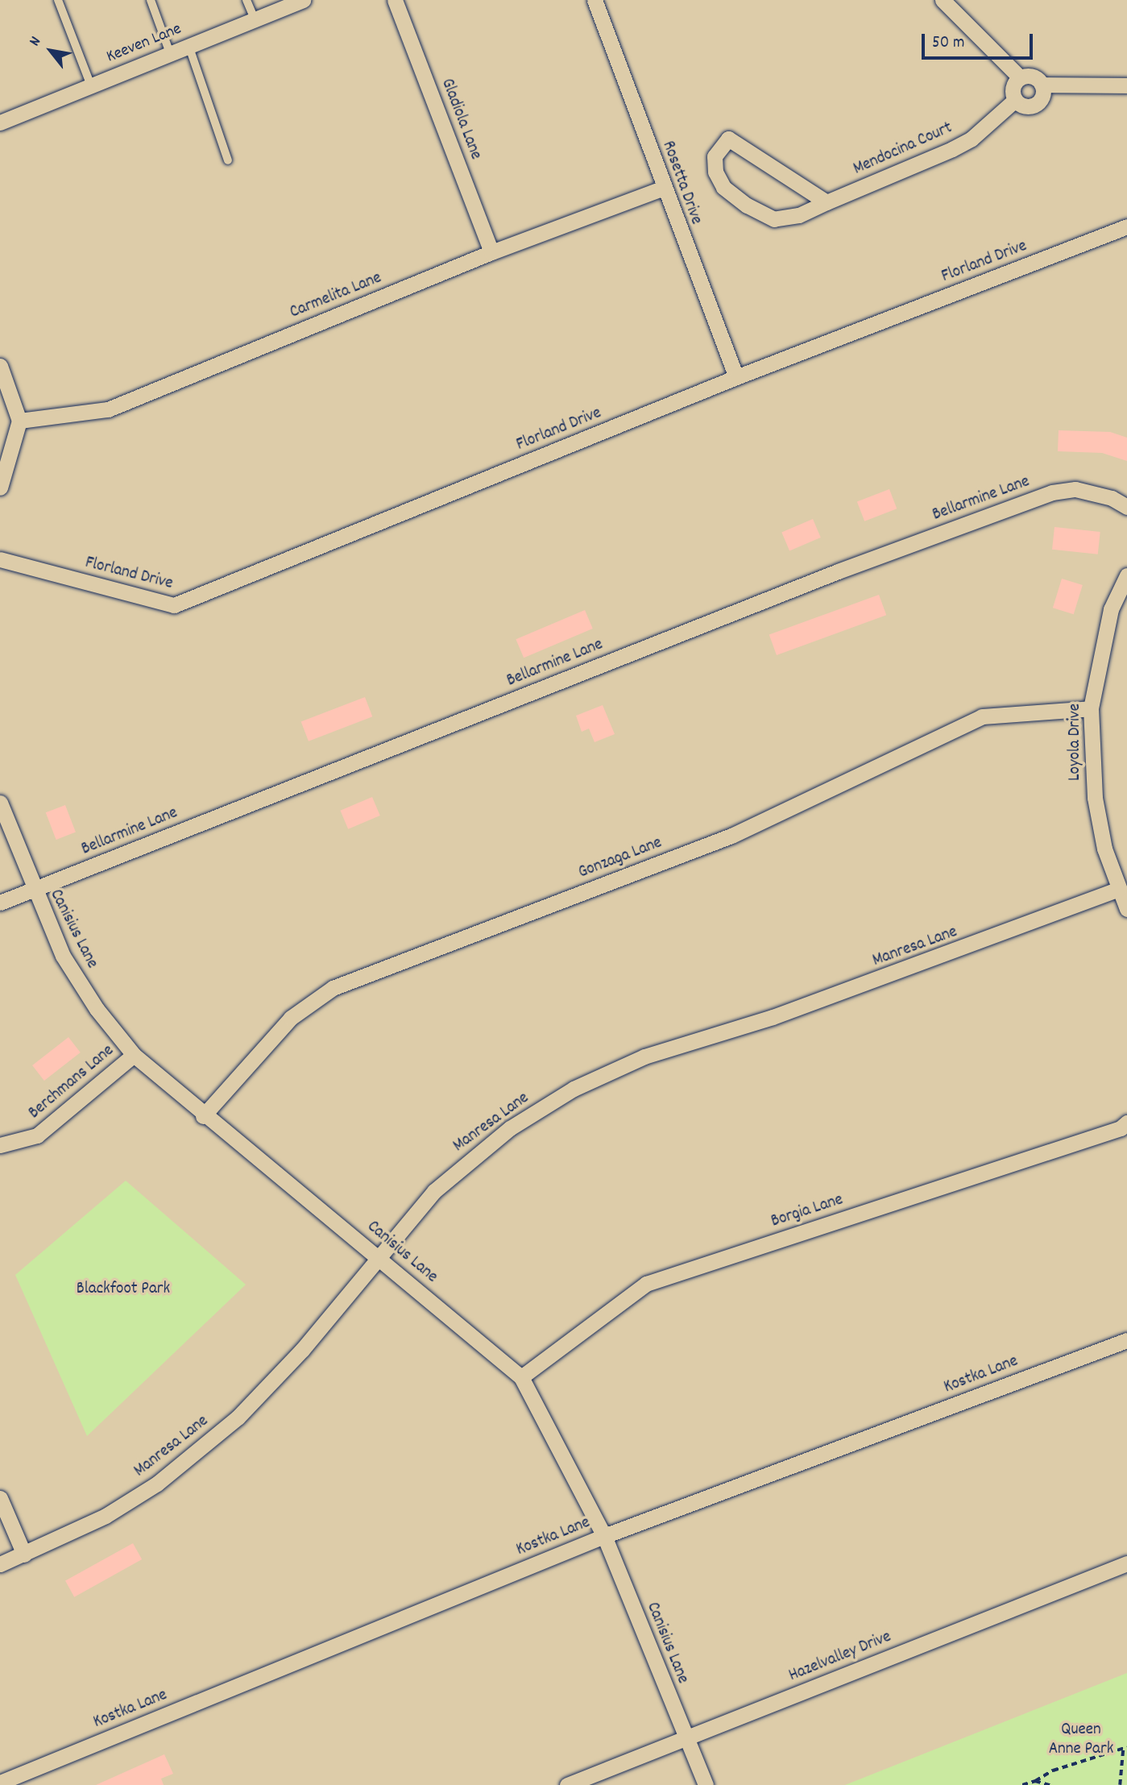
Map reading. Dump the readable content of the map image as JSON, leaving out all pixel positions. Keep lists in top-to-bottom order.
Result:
{
  "streets": {
    "street": [
      "Keeven Lane",
      "Gladiola Lane",
      "Mendocina Court",
      "Rosetta Drive",
      "Florland Drive",
      "Carmelita Lane",
      "Bellarmine Lane",
      "Loyola Drive",
      "Gonzaga Lane",
      "Canisius Lane",
      "Manresa Lane",
      "Berchmans Lane",
      "Borgia Lane",
      "Kostka Lane",
      "Hazelvalley Drive"
    ]
  },
  "crossings": [
    ["Gladiola Lane", "Carmelita Lane"],
    ["Rosetta Drive", "Florland Drive"],
    ["Rosetta Drive", "Carmelita Lane"],
    ["Bellarmine Lane", "Canisius Lane"],
    ["Loyola Drive", "Gonzaga Lane"],
    ["Loyola Drive", "Manresa Lane"],
    ["Gonzaga Lane", "Canisius Lane"],
    ["Canisius Lane", "Manresa Lane"],
    ["Canisius Lane", "Berchmans Lane"],
    ["Canisius Lane", "Borgia Lane"],
    ["Canisius Lane", "Kostka Lane"],
    ["Canisius Lane", "Hazelvalley Drive"]
  ],
  "parks": ["Blackfoot Park", "Queen Anne Park"],
  "scale_bar": "50 m",
  "north": "top left"
}
